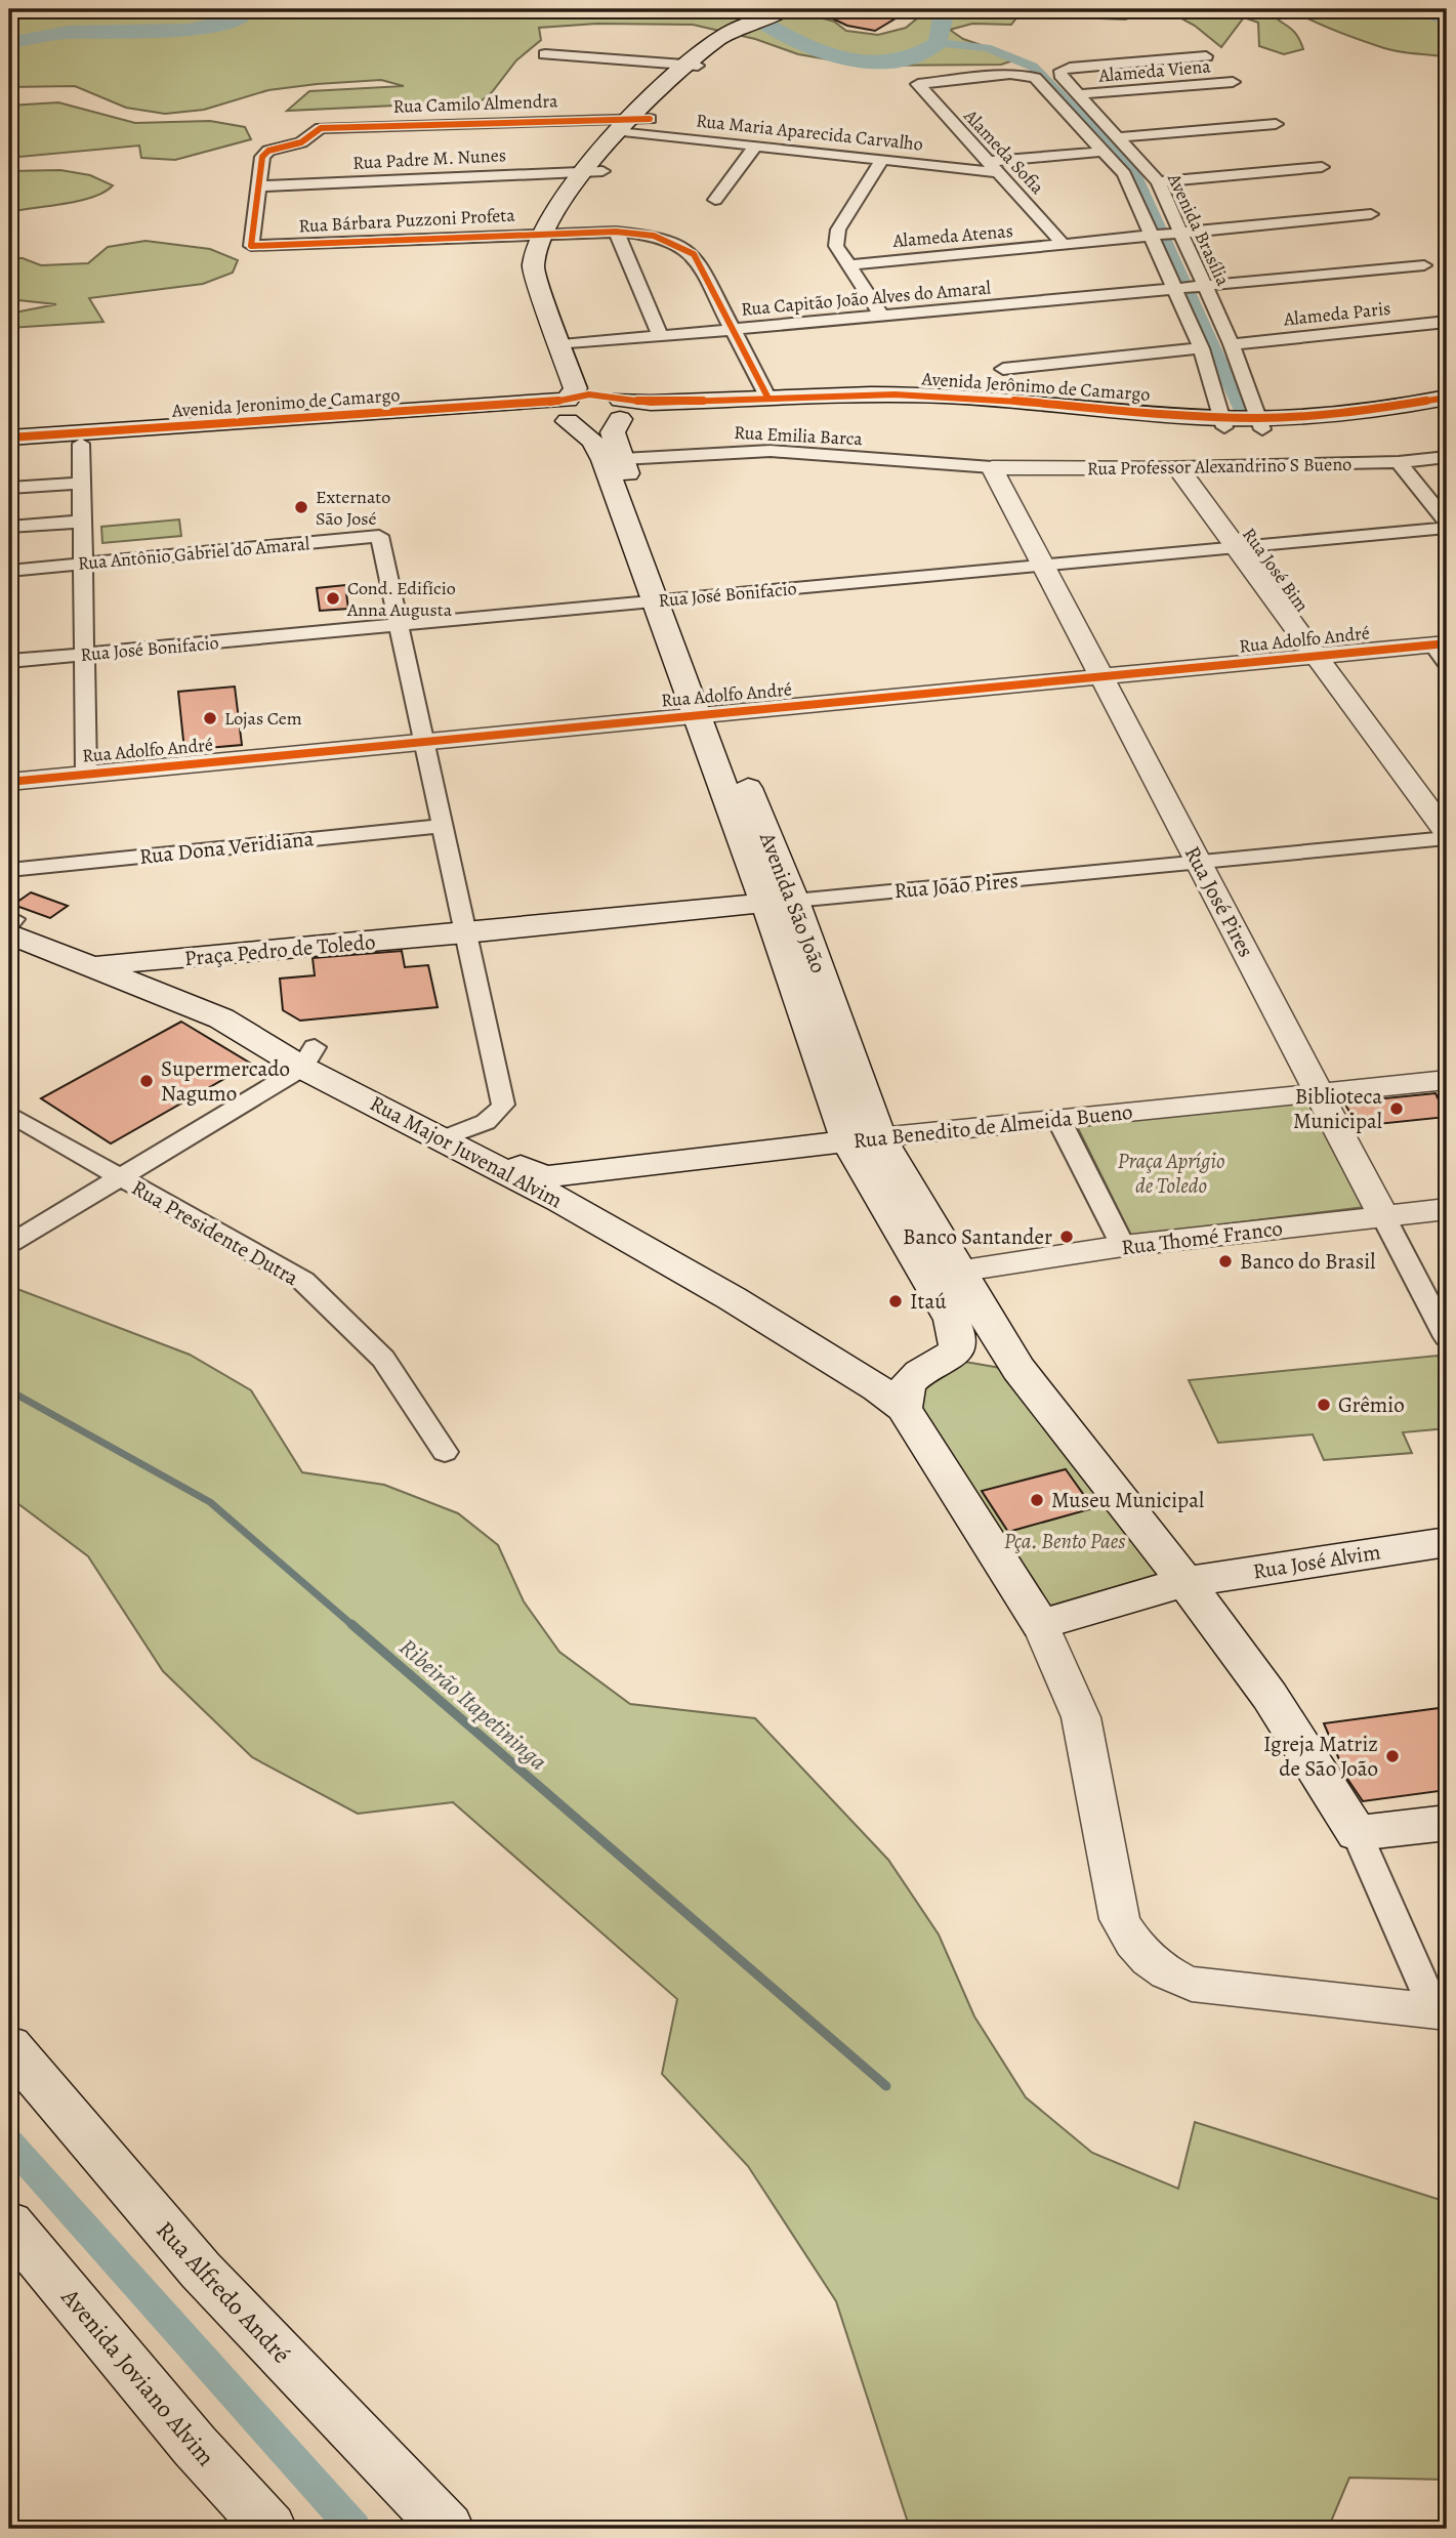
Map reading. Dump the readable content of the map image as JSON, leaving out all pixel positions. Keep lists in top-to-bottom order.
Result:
{
  "streets": {
    "main road": [
      "Avenida Jerônimo de Camargo",
      "Avenida Jeronimo de Camargo",
      "Rua João Pires",
      "Avenida São João",
      "Praça Pedro de Toledo",
      "Rua Benedito de Almeida Bueno",
      "Rua Major Juvenal Alvim",
      "Rua José Alvim",
      "Rua Alfredo André",
      "Avenida Joviano Alvim"
    ],
    "street": [
      "Alameda Viena",
      "Rua Camilo Almendra",
      "Rua Maria Aparecida Carvalho",
      "Alameda Sofia",
      "Rua Padre M. Nunes",
      "Rua Bárbara Puzzoni Profeta",
      "Avenida Brasília",
      "Alameda Atenas",
      "Rua Capitão João Alves do Amaral",
      "Alameda Paris",
      "Rua Emilia Barca",
      "Rua Professor Alexandrino S Bueno",
      "Rua Antônio Gabriel do Amaral",
      "Rua José Bim",
      "Rua José Bonifacio",
      "Rua Adolfo André",
      "Rua Dona Veridiana",
      "Rua José Pires",
      "Rua Presidente Dutra",
      "Rua Thomé Franco"
    ]
  },
  "crossings": [
    ["Alameda Viena", "Avenida Brasília"],
    ["Rua Camilo Almendra", "Rua Maria Aparecida Carvalho"],
    ["Rua Camilo Almendra", "Rua Padre M. Nunes"],
    ["Rua Camilo Almendra", "Rua Bárbara Puzzoni Profeta"],
    ["Rua Maria Aparecida Carvalho", "Alameda Sofia"],
    ["Rua Maria Aparecida Carvalho", "Rua Padre M. Nunes"],
    ["Rua Maria Aparecida Carvalho", "Avenida Brasília"],
    ["Alameda Sofia", "Avenida Brasília"],
    ["Alameda Sofia", "Alameda Atenas"],
    ["Rua Padre M. Nunes", "Rua Bárbara Puzzoni Profeta"],
    ["Rua Bárbara Puzzoni Profeta", "Rua Capitão João Alves do Amaral"],
    ["Rua Bárbara Puzzoni Profeta", "Avenida Jerônimo de Camargo"],
    ["Avenida Brasília", "Alameda Atenas"],
    ["Avenida Brasília", "Rua Capitão João Alves do Amaral"],
    ["Avenida Brasília", "Alameda Paris"],
    ["Avenida Brasília", "Avenida Jerônimo de Camargo"],
    ["Avenida Jerônimo de Camargo", "Avenida São João"],
    ["Avenida Jeronimo de Camargo", "Avenida São João"],
    ["Rua Emilia Barca", "Rua Professor Alexandrino S Bueno"],
    ["Rua Emilia Barca", "Rua José Pires"],
    ["Rua Emilia Barca", "Avenida São João"],
    ["Rua Professor Alexandrino S Bueno", "Rua José Bim"],
    ["Rua Professor Alexandrino S Bueno", "Rua José Pires"],
    ["Rua Antônio Gabriel do Amaral", "Rua José Bonifacio"],
    ["Rua José Bim", "Rua José Bonifacio"],
    ["Rua José Bim", "Rua Adolfo André"],
    ["Rua José Bim", "Rua João Pires"],
    ["Rua José Bonifacio", "Rua José Pires"],
    ["Rua José Bonifacio", "Avenida São João"],
    ["Rua Adolfo André", "Rua José Pires"],
    ["Rua Adolfo André", "Avenida São João"],
    ["Rua João Pires", "Rua José Pires"],
    ["Rua João Pires", "Avenida São João"],
    ["Rua João Pires", "Praça Pedro de Toledo"],
    ["Rua José Pires", "Rua Benedito de Almeida Bueno"],
    ["Rua José Pires", "Rua Thomé Franco"],
    ["Avenida São João", "Rua Benedito de Almeida Bueno"],
    ["Avenida São João", "Rua Thomé Franco"],
    ["Avenida São João", "Rua José Alvim"],
    ["Praça Pedro de Toledo", "Rua Major Juvenal Alvim"],
    ["Rua Benedito de Almeida Bueno", "Rua Major Juvenal Alvim"]
  ],
  "water": ["Ribeirão Itapetininga"],
  "parks": ["Praça Aprígio de Toledo", "Pça. Bento Paes"],
  "places": [
    "Externato São José",
    "Cond. Edifício Anna Augusta",
    "Lojas Cem",
    "Supermercado Nagumo",
    "Biblioteca Municipal",
    "Banco Santander",
    "Banco do Brasil",
    "Itaú",
    "Grêmio",
    "Museu Municipal",
    "Igreja Matriz de São João"
  ]
}
